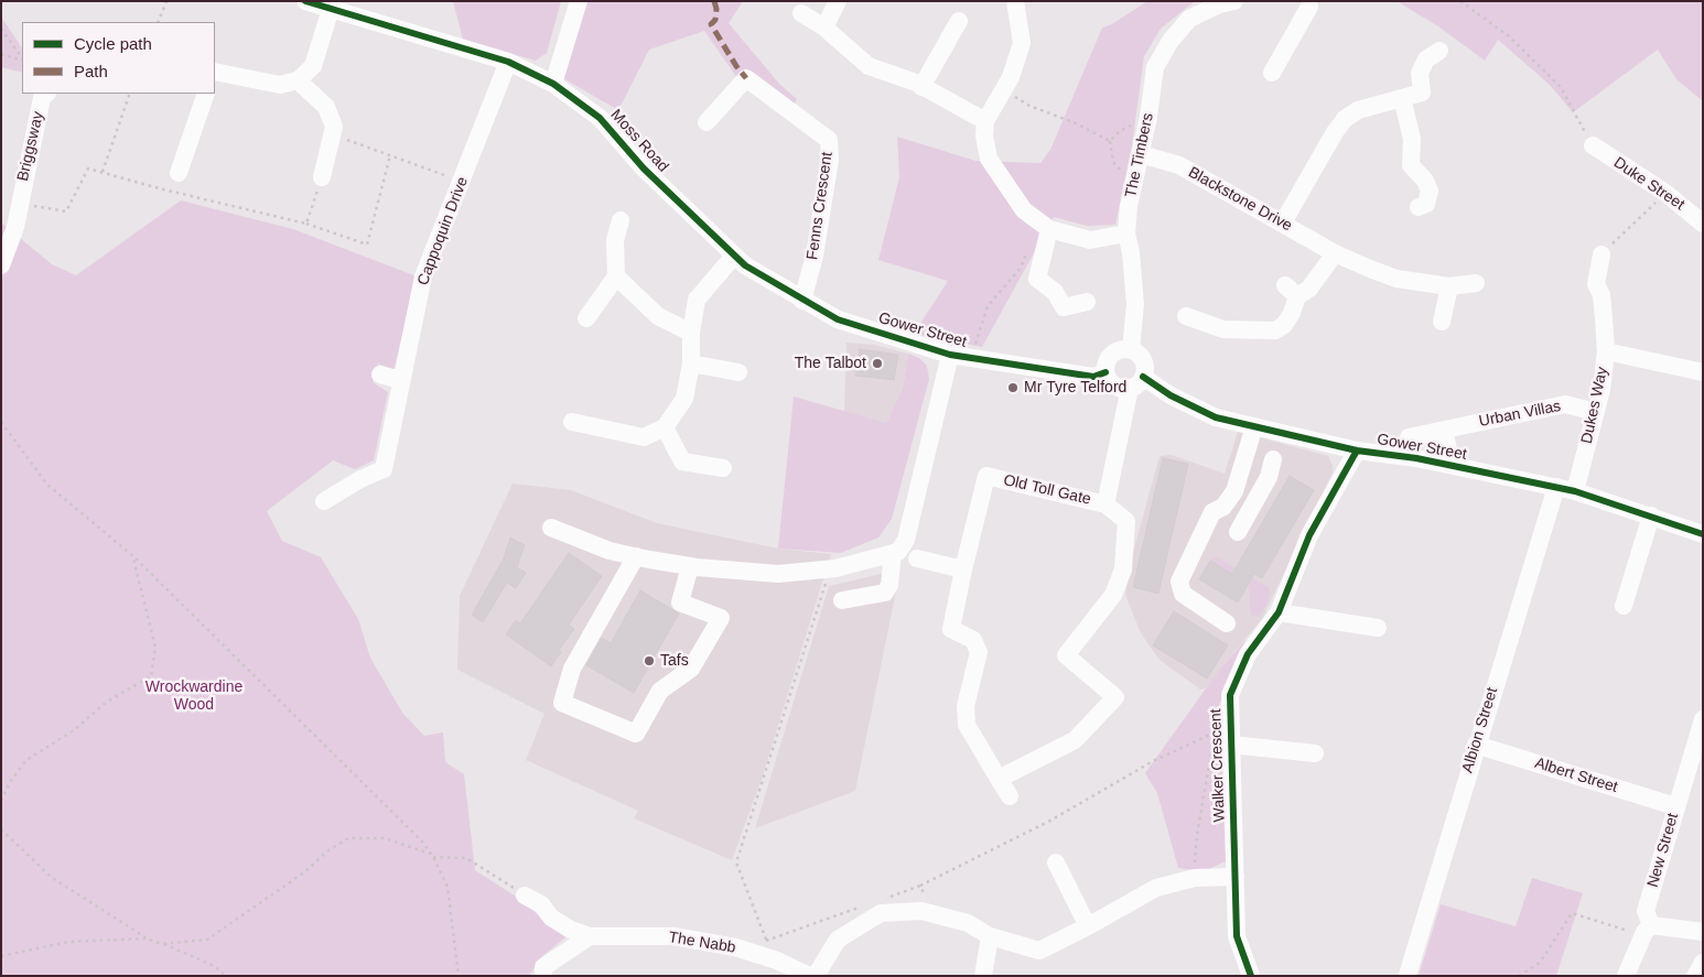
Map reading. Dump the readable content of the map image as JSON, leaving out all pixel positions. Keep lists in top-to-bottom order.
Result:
{
  "streets": {
    "street": [
      "Moss Road",
      "Briggsway",
      "The Timbers",
      "Duke Street",
      "Blackstone Drive",
      "Fenns Crescent",
      "Cappoquin Drive",
      "Gower Street",
      "Dukes Way",
      "Urban Villas",
      "Old Toll Gate",
      "Albion Street",
      "Walker Crescent",
      "Albert Street",
      "New Street",
      "The Nabb"
    ]
  },
  "crossings": [
    ["Moss Road", "Fenns Crescent"],
    ["Moss Road", "Cappoquin Drive"],
    ["Moss Road", "Gower Street"],
    ["The Timbers", "Blackstone Drive"],
    ["The Timbers", "Gower Street"],
    ["The Timbers", "Old Toll Gate"],
    ["Fenns Crescent", "Gower Street"],
    ["Gower Street", "Dukes Way"],
    ["Gower Street", "Old Toll Gate"],
    ["Gower Street", "Albion Street"],
    ["Gower Street", "Walker Crescent"],
    ["Dukes Way", "Urban Villas"],
    ["Albion Street", "Albert Street"],
    ["Albert Street", "New Street"]
  ],
  "parks": ["Wrockwardine Wood"],
  "places": ["The Talbot", "Mr Tyre Telford", "Tafs"],
  "legend": ["Cycle path", "Path"]
}
